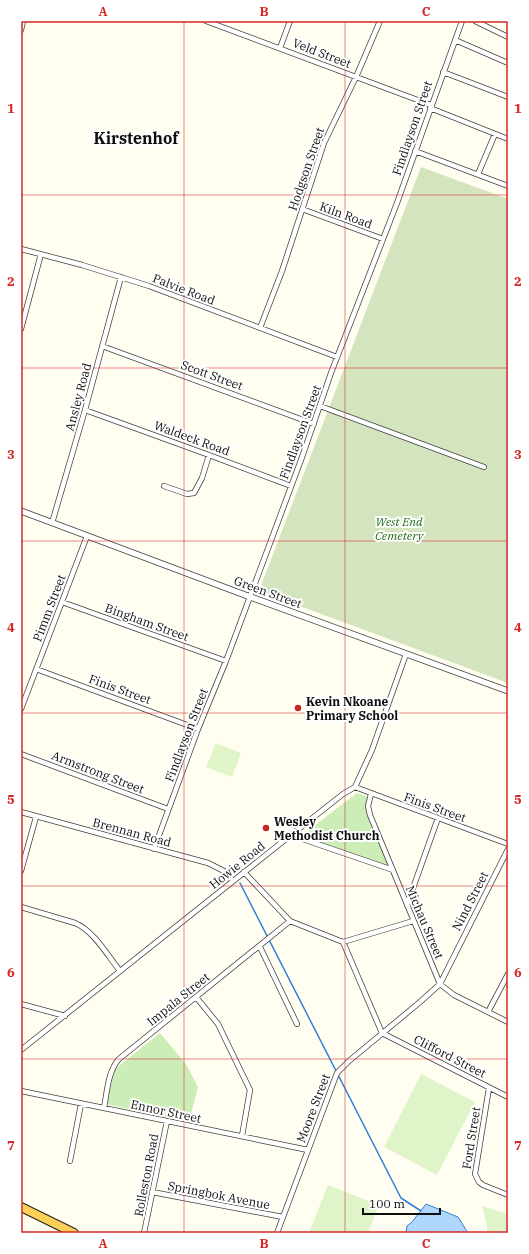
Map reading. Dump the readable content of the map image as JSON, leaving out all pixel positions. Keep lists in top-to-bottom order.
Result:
{
  "streets": {
    "street": [
      "Veld Street",
      "Findlayson Street",
      "Hodgson Street",
      "Kiln Road",
      "Palvie Road",
      "Scott Street",
      "Ansley Road",
      "Waldeck Road",
      "Green Street",
      "Pimm Street",
      "Bingham Street",
      "Finis Street",
      "Armstrong Street",
      "Brennan Road",
      "Howie Road",
      "Nind Street",
      "Michau Street",
      "Impala Street",
      "Clifford Street",
      "Moore Street",
      "Ennor Street",
      "Ford Street",
      "Rolleston Road",
      "Springbok Avenue"
    ]
  },
  "crossings": [
    ["Veld Street", "Findlayson Street"],
    ["Veld Street", "Hodgson Street"],
    ["Findlayson Street", "Kiln Road"],
    ["Findlayson Street", "Palvie Road"],
    ["Findlayson Street", "Scott Street"],
    ["Findlayson Street", "Waldeck Road"],
    ["Findlayson Street", "Green Street"],
    ["Findlayson Street", "Bingham Street"],
    ["Findlayson Street", "Finis Street"],
    ["Findlayson Street", "Armstrong Street"],
    ["Findlayson Street", "Brennan Road"],
    ["Hodgson Street", "Kiln Road"],
    ["Hodgson Street", "Palvie Road"],
    ["Palvie Road", "Ansley Road"],
    ["Scott Street", "Ansley Road"],
    ["Ansley Road", "Waldeck Road"],
    ["Ansley Road", "Green Street"],
    ["Green Street", "Pimm Street"],
    ["Pimm Street", "Bingham Street"],
    ["Pimm Street", "Finis Street"],
    ["Finis Street", "Howie Road"],
    ["Finis Street", "Michau Street"],
    ["Brennan Road", "Howie Road"],
    ["Nind Street", "Michau Street"],
    ["Nind Street", "Moore Street"],
    ["Michau Street", "Moore Street"],
    ["Impala Street", "Ennor Street"],
    ["Clifford Street", "Moore Street"],
    ["Clifford Street", "Ford Street"],
    ["Moore Street", "Ennor Street"],
    ["Moore Street", "Springbok Avenue"],
    ["Ennor Street", "Rolleston Road"],
    ["Rolleston Road", "Springbok Avenue"]
  ],
  "districts": ["Kirstenhof"],
  "parks": ["West End Cemetery"],
  "places": ["Kevin Nkoane Primary School", "Wesley Methodist Church"],
  "scale_bar": "100 m",
  "grid": {
    "columns": ["A", "B", "C"],
    "rows": [
      "1",
      "2",
      "3",
      "4",
      "5",
      "6",
      "7"
    ]
  }
}
